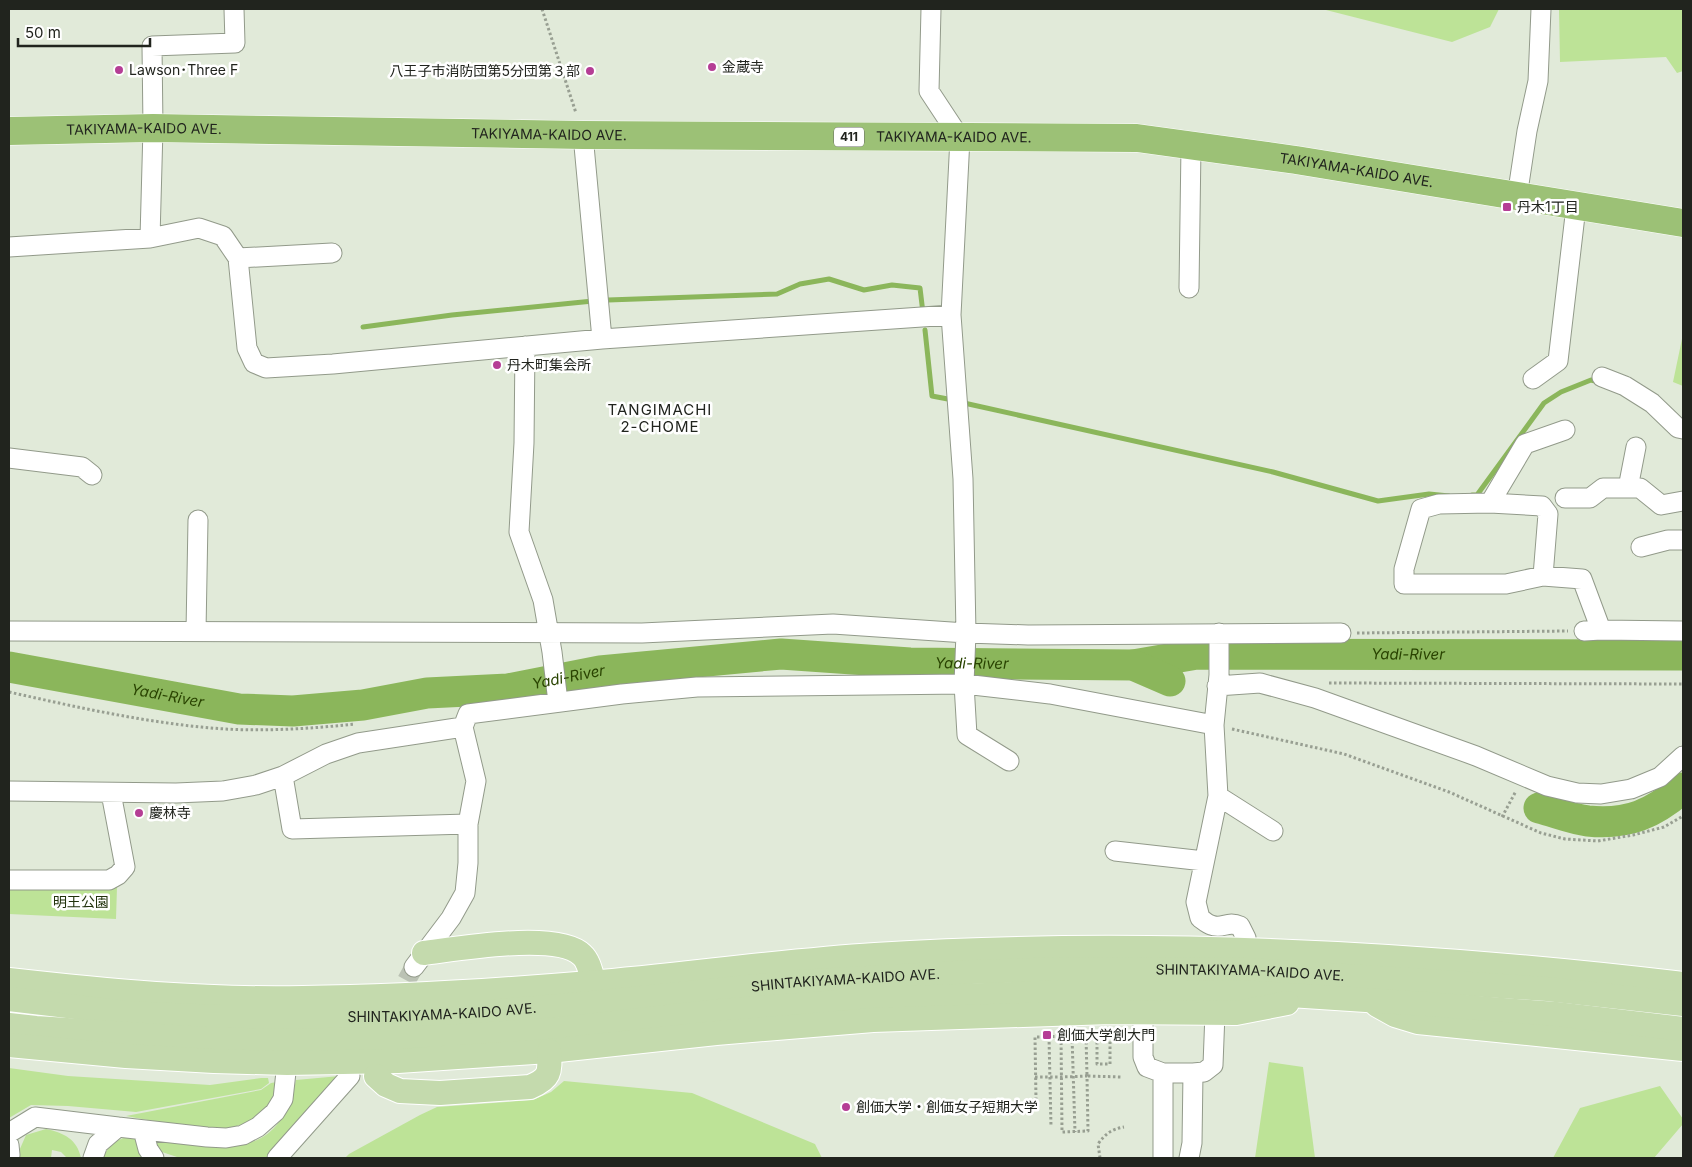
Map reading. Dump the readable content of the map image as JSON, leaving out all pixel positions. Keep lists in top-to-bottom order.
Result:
{
  "streets": {
    "highway": ["TAKIYAMA-KAIDO AVE.", "411"],
    "main road": ["SHINTAKIYAMA-KAIDO AVE."]
  },
  "districts": ["TANGIMACHI 2-CHOME"],
  "water": ["Yadi-River"],
  "parks": ["明王公園"],
  "places": {
    "other": [
      "金蔵寺",
      "Lawson･Three F",
      "八王子市消防団第5分団第３部",
      "丹木町集会所",
      "慶林寺",
      "創価大学・創価女子短期大学"
    ],
    "transit": ["丹木1丁目", "創価大学創大門"]
  },
  "scale_bar": "50 m"
}
